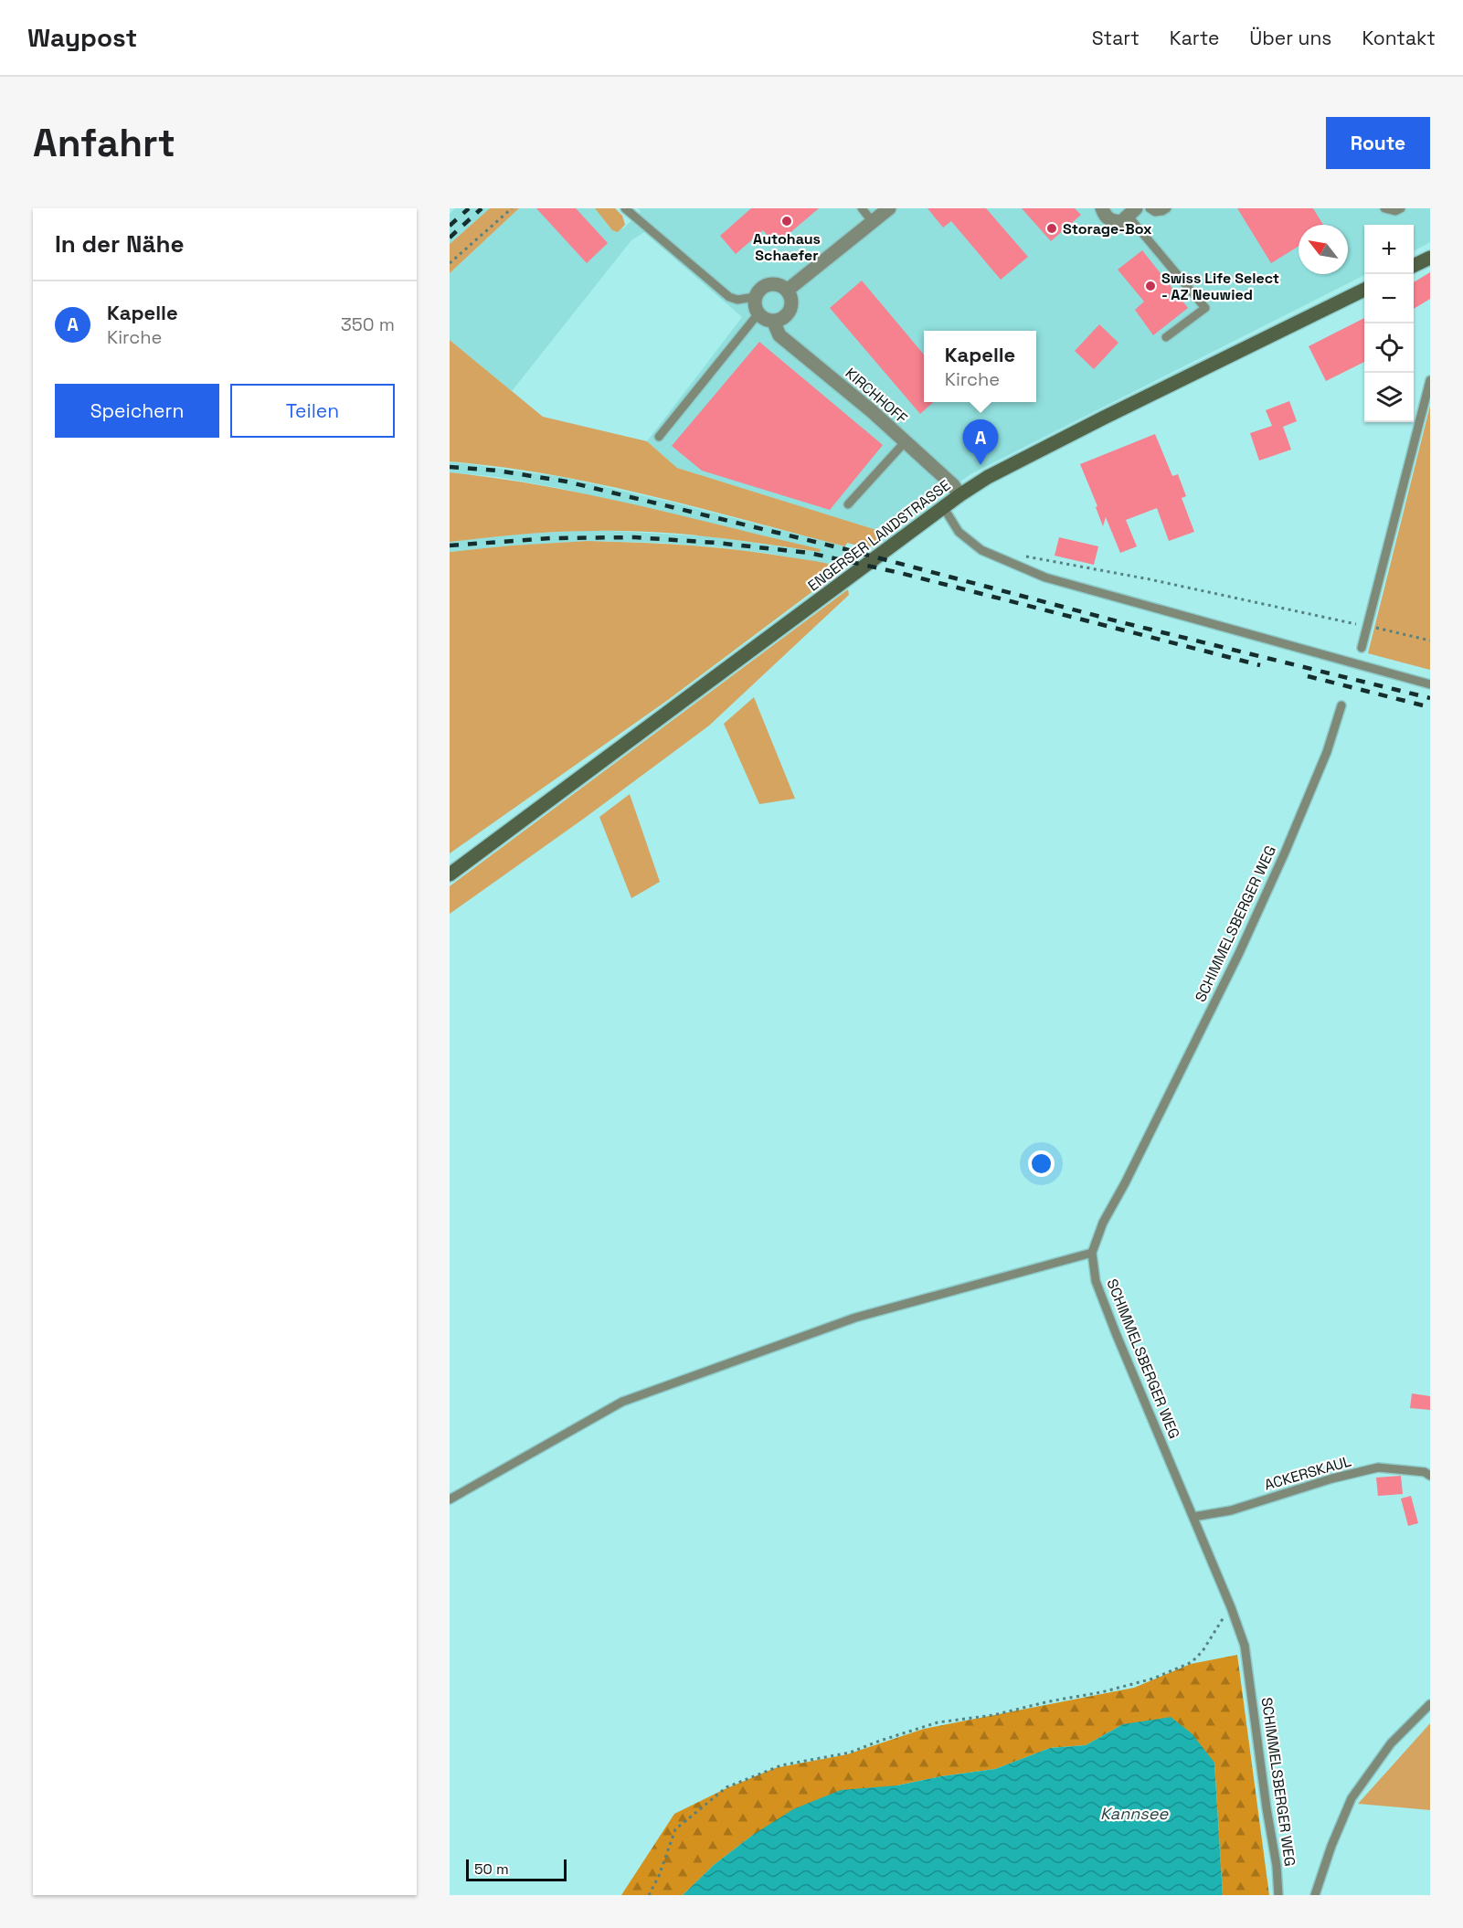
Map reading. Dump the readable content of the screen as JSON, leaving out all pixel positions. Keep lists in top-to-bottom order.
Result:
{
  "streets": {
    "main road": ["ENGERSER LANDSTRASSE"],
    "street": ["KIRCHHOFF"],
    "lane": ["SCHIMMELSBERGER WEG", "ACKERSKAUL"]
  },
  "crossings": [
    ["KIRCHHOFF", "ENGERSER LANDSTRASSE"],
    ["SCHIMMELSBERGER WEG", "ACKERSKAUL"]
  ],
  "water": ["Kannsee"],
  "places": ["Autohaus Schaefer", "Storage-Box", "Swiss Life Select - AZ Neuwied"],
  "scale_bar": "50 m",
  "north": "top left",
  "page": {
    "header": "Waypost",
    "nav": [
      "Start",
      "Karte",
      "Über uns",
      "Kontakt"
    ],
    "buttons": [
      "Route",
      ["Speichern", "Teilen"]
    ],
    "title": "Anfahrt",
    "heading": "In der Nähe",
    "map_buttons": ["+", "−"],
    "list": [
      {
        "mark": "A",
        "name": "Kapelle",
        "note": "Kirche",
        "value": "350 m"
      }
    ],
    "popup": ["Kapelle", "Kirche"],
    "pins": "A",
    "scale": "50 m"
  }
}
